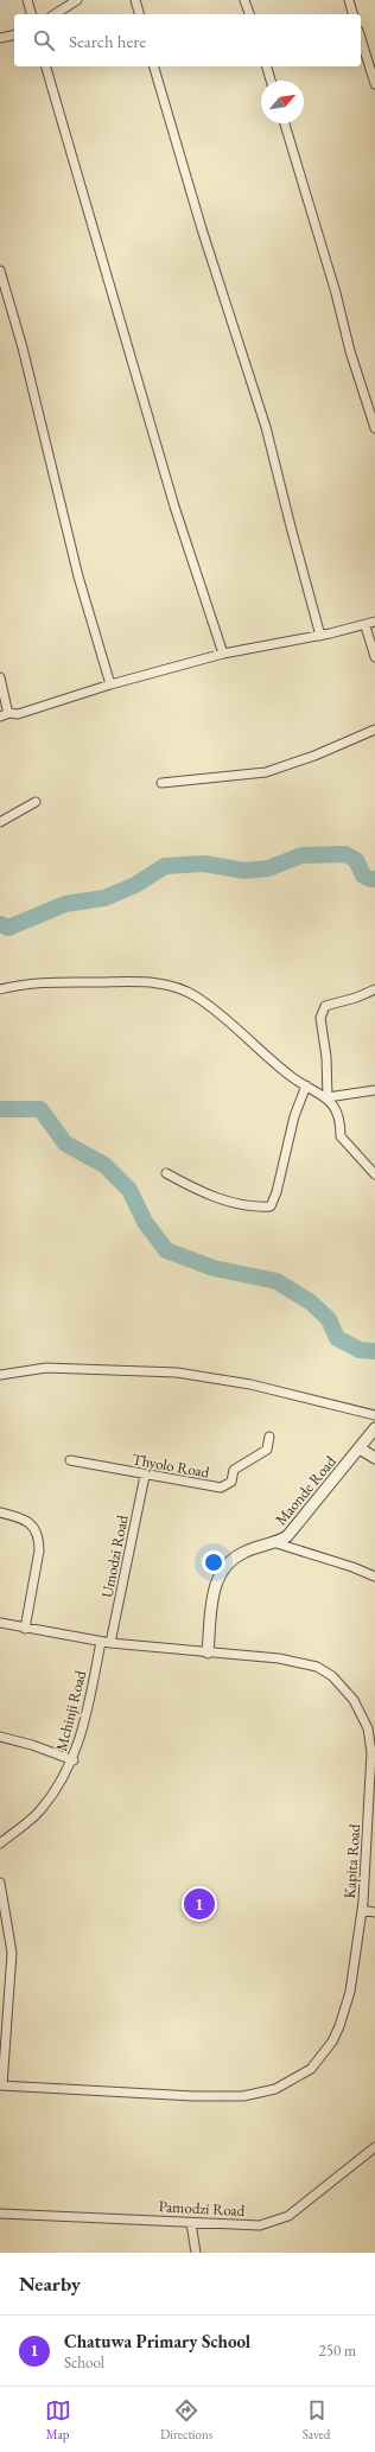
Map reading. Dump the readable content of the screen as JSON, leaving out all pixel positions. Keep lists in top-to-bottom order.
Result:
{
  "streets": {
    "street": [
      "Thyolo Road",
      "Maonde Road",
      "Umodzi Road",
      "Mchinji Road",
      "Kapita Road",
      "Pamodzi Road"
    ]
  },
  "crossings": [
    ["Thyolo Road", "Umodzi Road"],
    ["Maonde Road", "Kapita Road"],
    ["Umodzi Road", "Kapita Road"],
    ["Mchinji Road", "Kapita Road"]
  ],
  "north": "top right",
  "page": {
    "search": "Search here",
    "pins": "1",
    "heading": "Nearby",
    "list": [
      {
        "mark": "1",
        "name": "Chatuwa Primary School",
        "note": "School",
        "value": "250 m"
      }
    ],
    "nav": ["Map", "Directions", "Saved"]
  }
}
